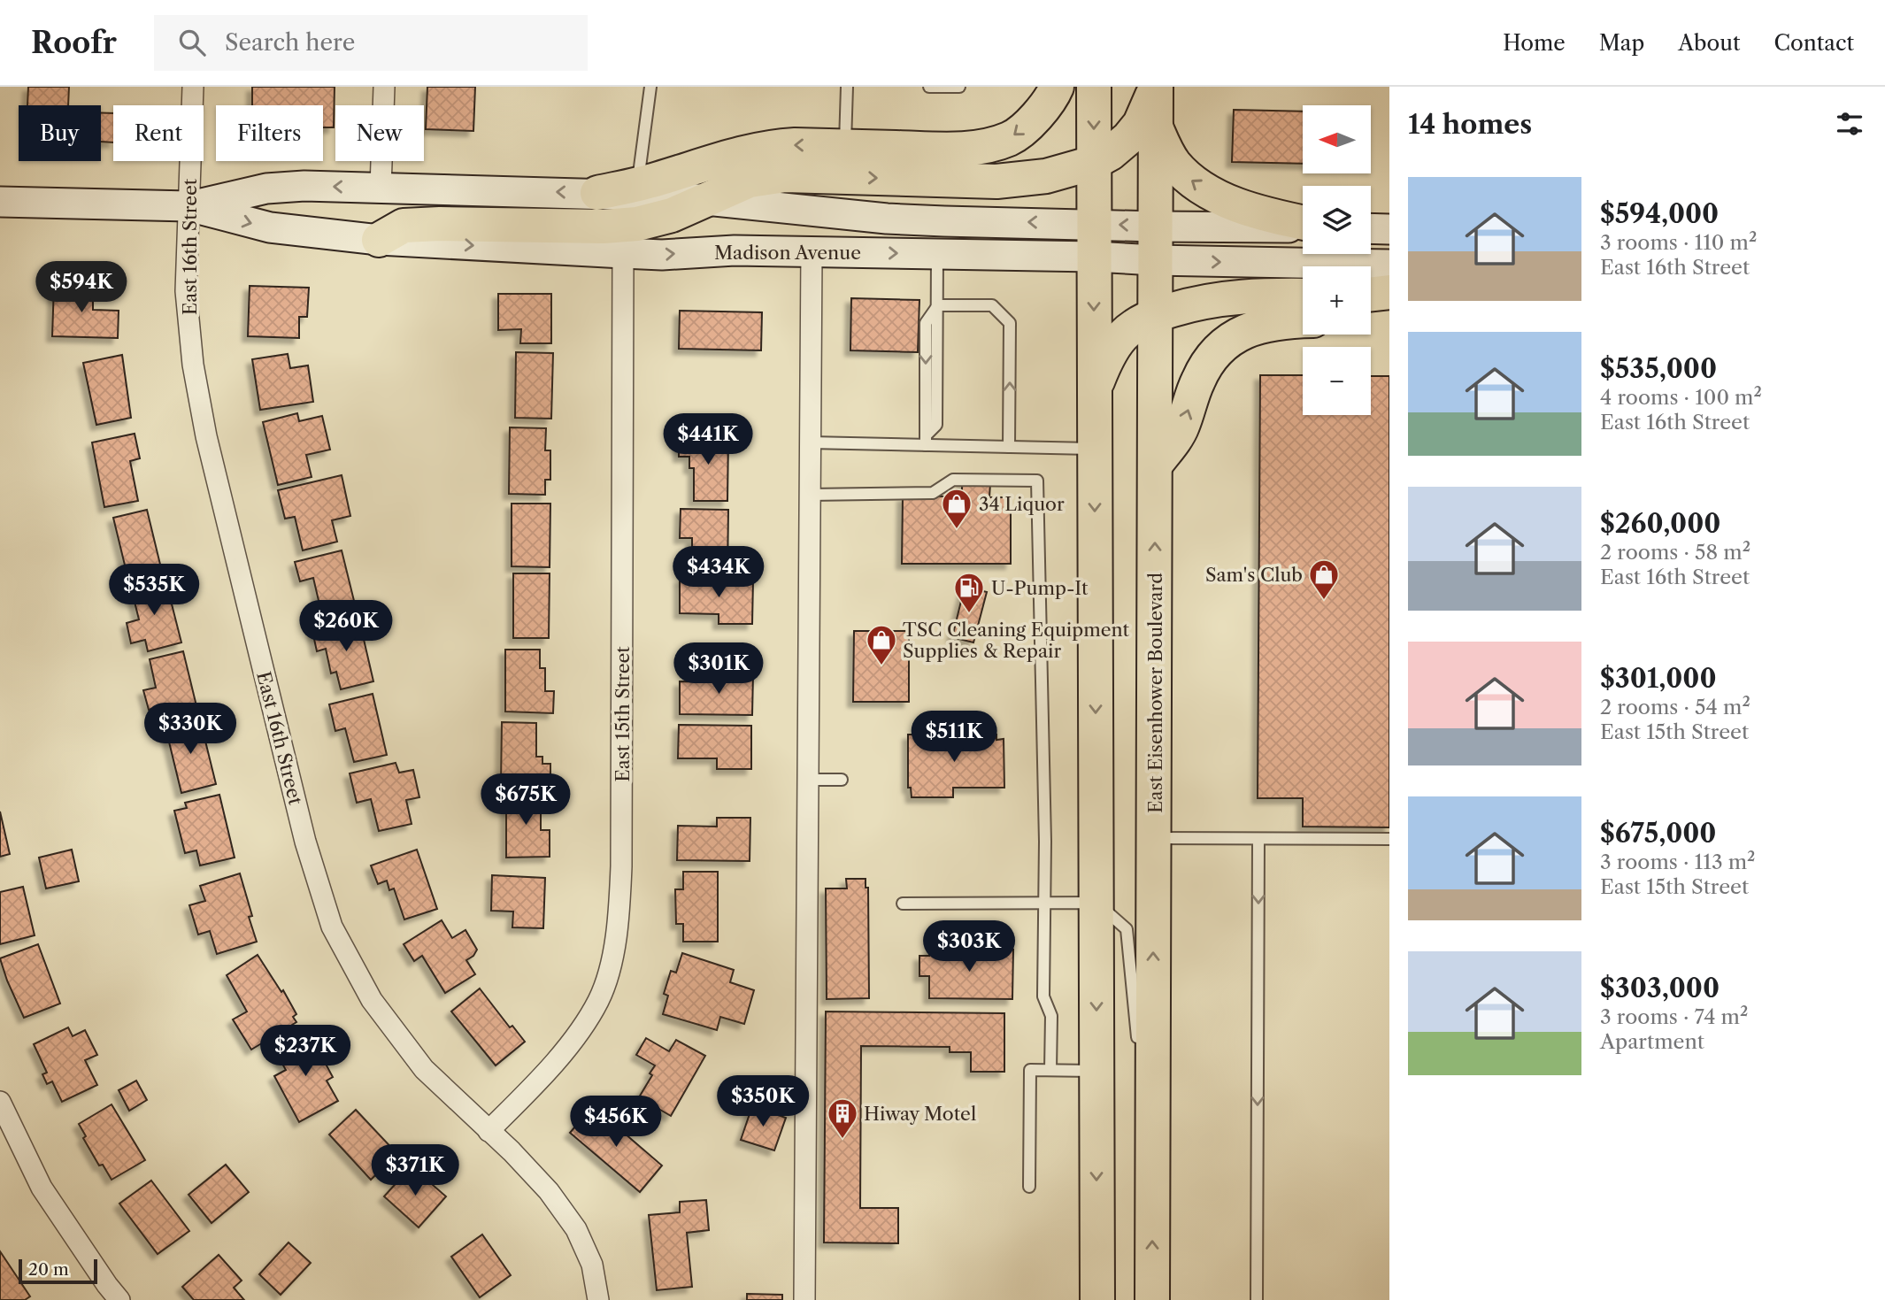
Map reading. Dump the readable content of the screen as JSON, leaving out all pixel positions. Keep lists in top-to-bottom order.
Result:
{
  "streets": {
    "highway": ["East Eisenhower Boulevard"],
    "main road": ["Madison Avenue"],
    "street": ["East 16th Street", "East 15th Street"]
  },
  "crossings": [
    ["East 16th Street", "Madison Avenue"],
    ["East 16th Street", "East 15th Street"],
    ["Madison Avenue", "East Eisenhower Boulevard"],
    ["Madison Avenue", "East 15th Street"]
  ],
  "places": {
    "shop": ["34 Liquor", "Sam's Club", "TSC Cleaning Equipment Supplies & Repair"],
    "fuel station": ["U-Pump-It"],
    "building": ["Hiway Motel"]
  },
  "scale_bar": "20 m",
  "north": "left",
  "page": {
    "header": "Roofr",
    "search": "Search here",
    "nav": [
      "Home",
      "Map",
      "About",
      "Contact"
    ],
    "heading": "14 homes",
    "map_buttons": ["+", "−"],
    "chip": [
      "Buy",
      "Rent",
      "Filters",
      "New"
    ],
    "list": [
      {
        "name": "$594,000",
        "note": "3 rooms · 110 m² · East 16th Street"
      },
      {
        "name": "$535,000",
        "note": "4 rooms · 100 m² · East 16th Street"
      },
      {
        "name": "$260,000",
        "note": "2 rooms · 58 m² · East 16th Street"
      },
      {
        "name": "$301,000",
        "note": "2 rooms · 54 m² · East 15th Street"
      },
      {
        "name": "$675,000",
        "note": "3 rooms · 113 m² · East 15th Street"
      },
      {
        "name": "$303,000",
        "note": "3 rooms · 74 m² · Apartment"
      }
    ],
    "price": [
      "$594K",
      "$441K",
      "$434K",
      "$535K",
      "$260K",
      "$301K",
      "$330K",
      "$511K",
      "$675K",
      "$303K",
      "$237K",
      "$350K",
      "$456K",
      "$371K"
    ],
    "scale": "20 m"
  }
}
